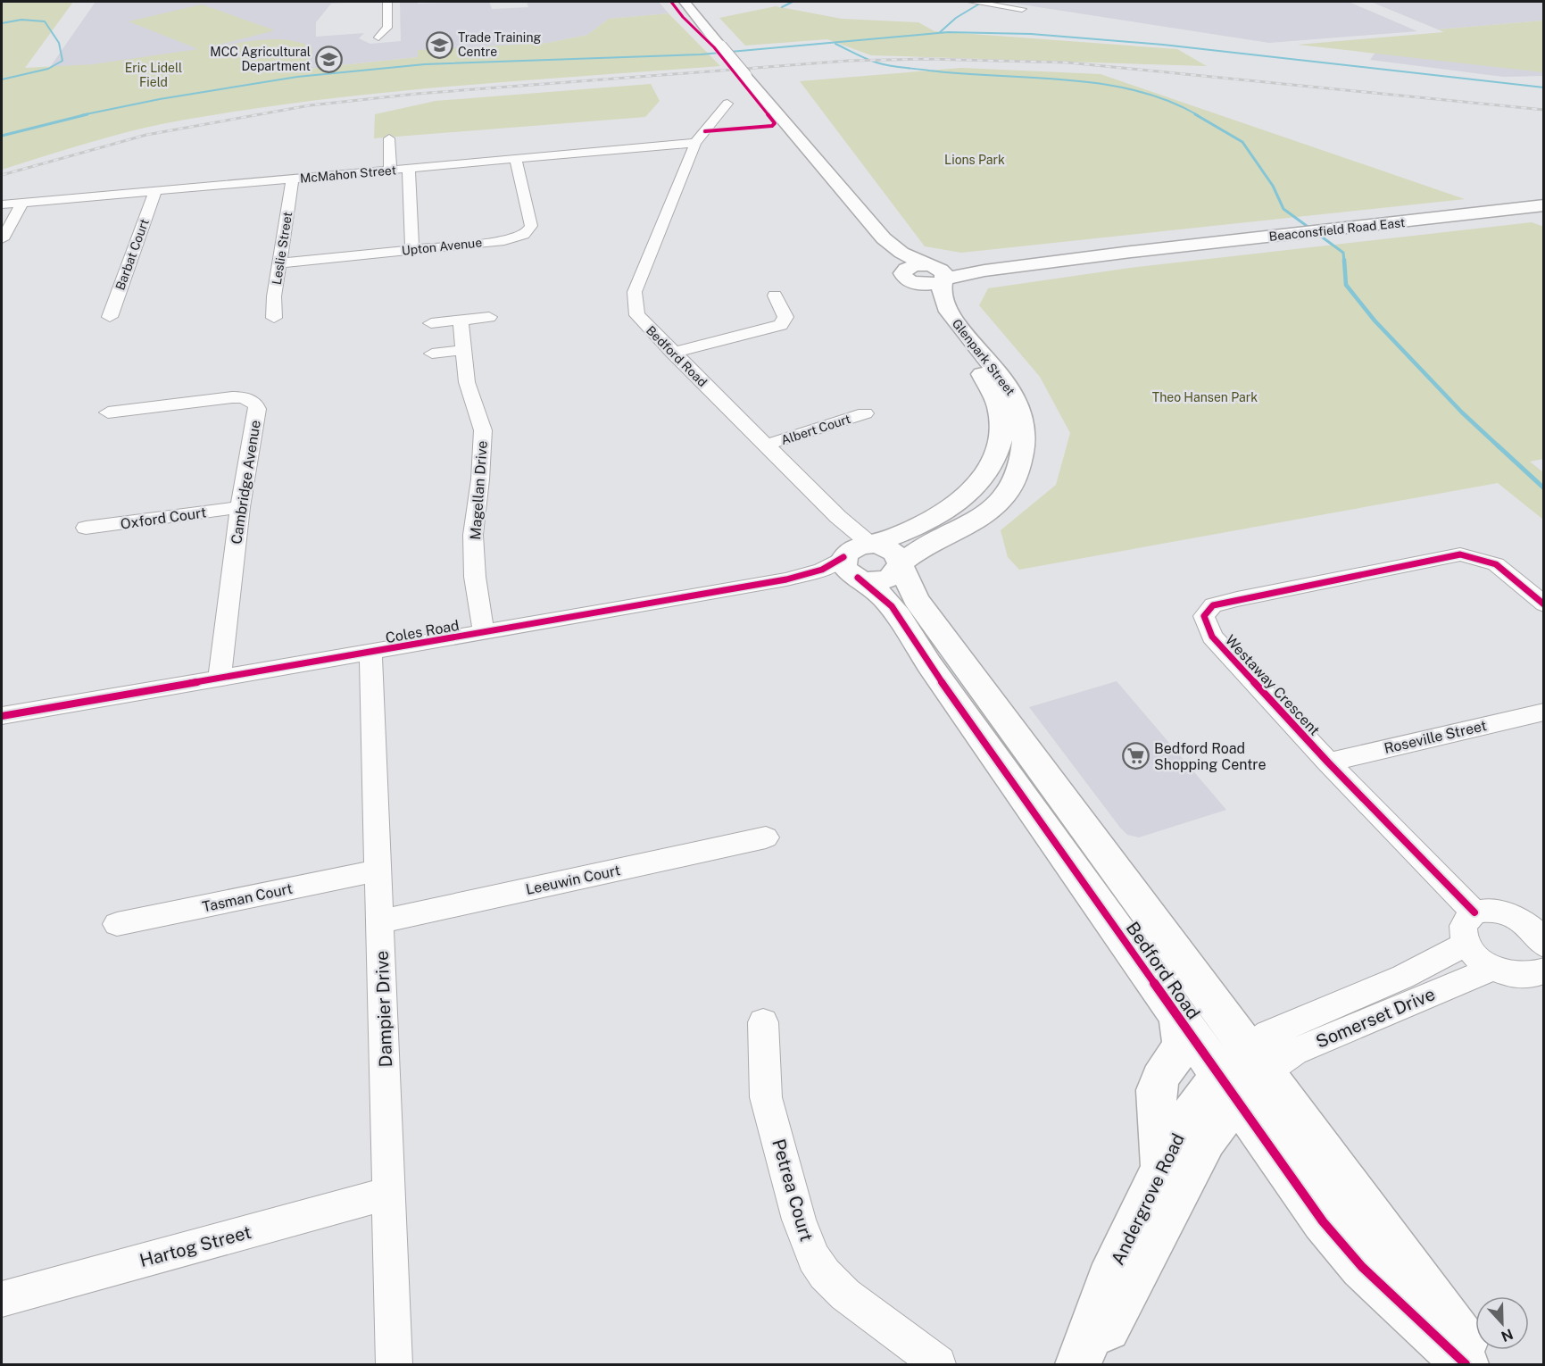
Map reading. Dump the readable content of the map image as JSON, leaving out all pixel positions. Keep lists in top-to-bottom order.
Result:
{
  "streets": {
    "street": [
      "McMahon Street",
      "Beaconsfield Road East",
      "Upton Avenue",
      "Leslie Street",
      "Barbat Court",
      "Bedford Road",
      "Glenpark Street",
      "Albert Court",
      "Cambridge Avenue",
      "Magellan Drive",
      "Oxford Court",
      "Coles Road",
      "Westaway Crescent",
      "Roseville Street",
      "Leeuwin Court",
      "Tasman Court",
      "Dampier Drive",
      "Somerset Drive",
      "Petrea Court",
      "Andergrove Road",
      "Hartog Street"
    ]
  },
  "crossings": [
    ["McMahon Street", "Upton Avenue"],
    ["McMahon Street", "Leslie Street"],
    ["McMahon Street", "Barbat Court"],
    ["McMahon Street", "Bedford Road"],
    ["Beaconsfield Road East", "Glenpark Street"],
    ["Upton Avenue", "Leslie Street"],
    ["Bedford Road", "Glenpark Street"],
    ["Bedford Road", "Albert Court"],
    ["Bedford Road", "Coles Road"],
    ["Bedford Road", "Somerset Drive"],
    ["Bedford Road", "Andergrove Road"],
    ["Cambridge Avenue", "Oxford Court"],
    ["Cambridge Avenue", "Coles Road"],
    ["Magellan Drive", "Coles Road"],
    ["Coles Road", "Dampier Drive"],
    ["Westaway Crescent", "Roseville Street"],
    ["Leeuwin Court", "Dampier Drive"],
    ["Tasman Court", "Dampier Drive"],
    ["Dampier Drive", "Hartog Street"],
    ["Somerset Drive", "Andergrove Road"]
  ],
  "parks": ["Eric Lidell Field", "Lions Park", "Theo Hansen Park"],
  "places": {
    "school or university": ["Trade Training Centre", "MCC Agricultural Department"],
    "supermarket": ["Bedford Road Shopping Centre"]
  },
  "north": "bottom"
}
